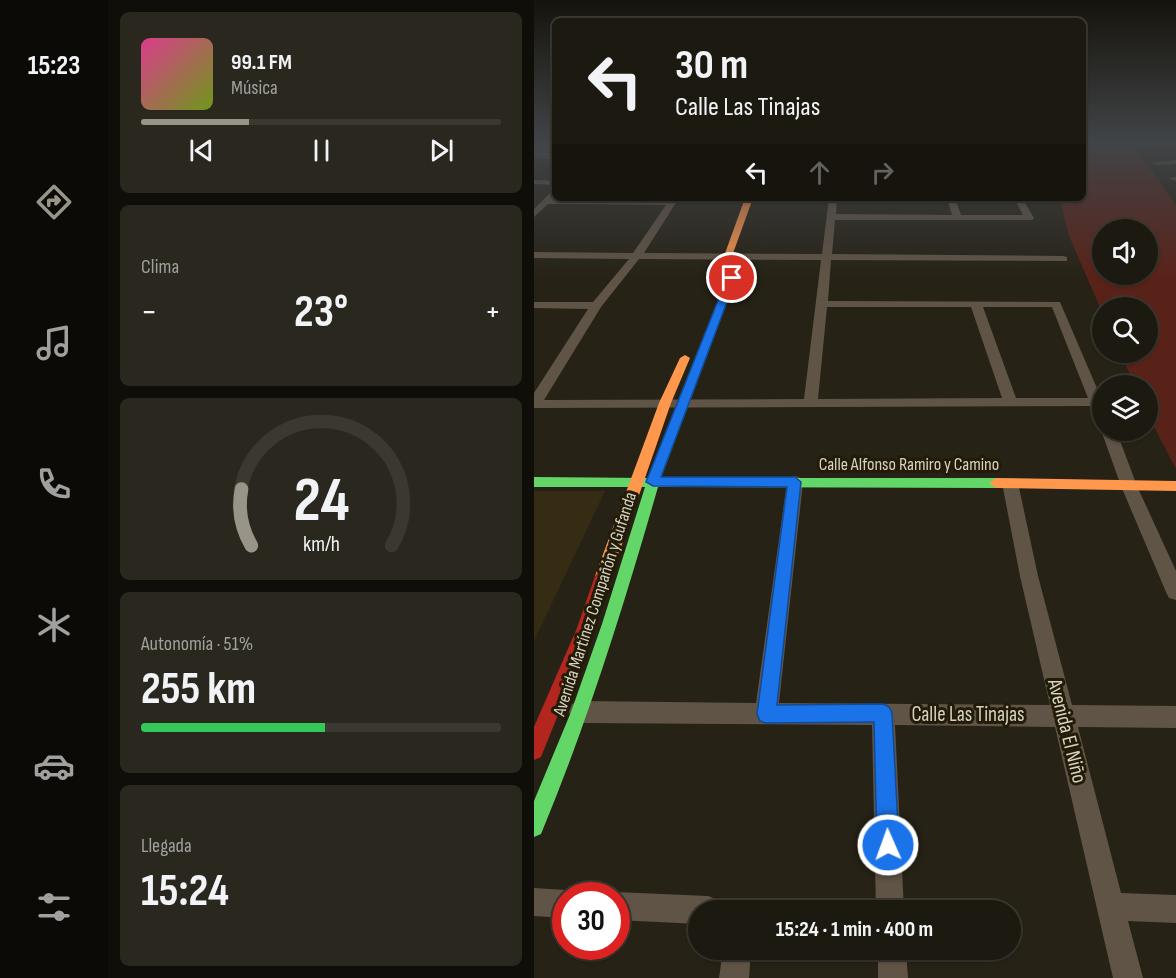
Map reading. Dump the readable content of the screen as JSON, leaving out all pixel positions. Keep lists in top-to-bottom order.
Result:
{
  "streets": {
    "street": [
      "Calle Alfonso Ramiro y Camino",
      "Avenida Martínez Compañón y Gufanda",
      "Calle Las Tinajas",
      "Avenida El Niño"
    ]
  },
  "crossings": [
    ["Calle Alfonso Ramiro y Camino", "Avenida Martínez Compañón y Gufanda"],
    ["Calle Alfonso Ramiro y Camino", "Avenida El Niño"],
    ["Avenida Martínez Compañón y Gufanda", "Calle Las Tinajas"],
    ["Calle Las Tinajas", "Avenida El Niño"]
  ],
  "page": {
    "tabs": "15:23",
    "turn": ["30 m", "Calle Las Tinajas"],
    "song": ["99.1 FM", "Música"],
    "tile": [
      "Clima",
      ["Autonomía · 51%", "255 km"],
      ["Llegada", "15:24"]
    ],
    "heat": ["−", "23°", "+"],
    "limit": "30",
    "trip": "15:24 · 1 min · 400 m",
    "gauge": ["24", "km/h"]
  }
}
